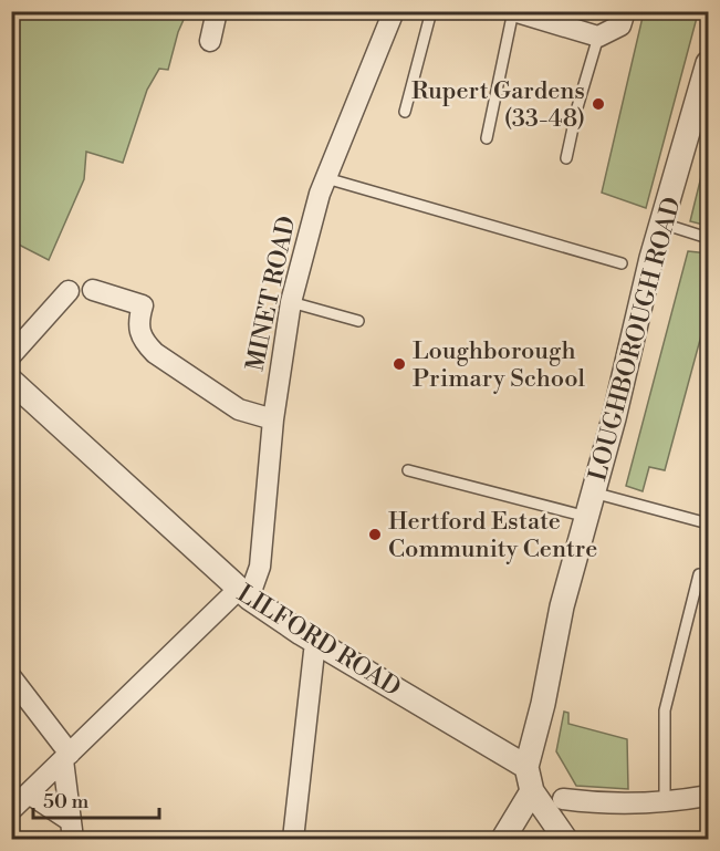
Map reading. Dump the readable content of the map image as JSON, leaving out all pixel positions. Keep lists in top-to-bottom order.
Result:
{
  "streets": {
    "street": ["MINET ROAD", "LOUGHBOROUGH ROAD", "LILFORD ROAD"]
  },
  "crossings": [
    ["MINET ROAD", "LILFORD ROAD"],
    ["LOUGHBOROUGH ROAD", "LILFORD ROAD"]
  ],
  "places": ["Rupert Gardens (33-48)", "Loughborough Primary School", "Hertford Estate Community Centre"],
  "scale_bar": "50 m"
}
